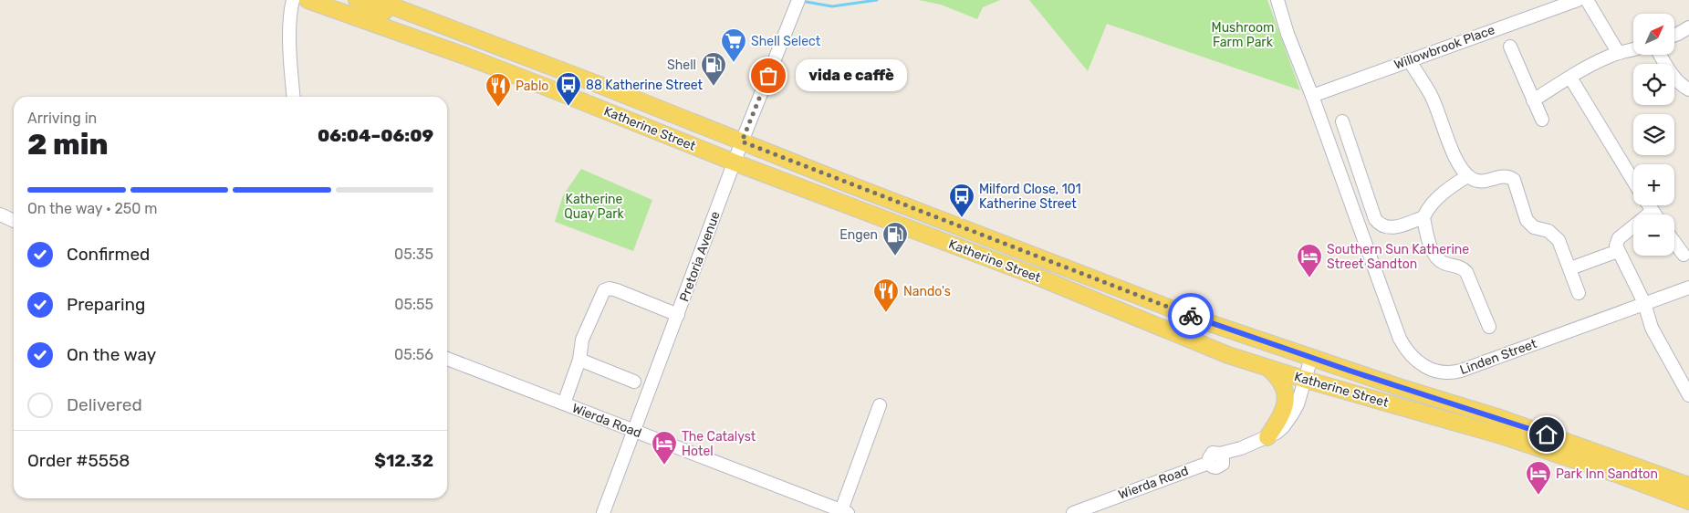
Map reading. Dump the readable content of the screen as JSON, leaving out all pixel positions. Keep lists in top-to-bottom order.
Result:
{
  "streets": {
    "main road": ["Katherine Street"],
    "street": [
      "Willowbrook Place",
      "Pretoria Avenue",
      "Linden Street",
      "Wierda Road"
    ]
  },
  "crossings": [
    ["Willowbrook Place", "Linden Street"],
    ["Katherine Street", "Pretoria Avenue"],
    ["Pretoria Avenue", "Wierda Road"]
  ],
  "parks": ["Mushroom Farm Park", "Katherine Quay Park"],
  "places": {
    "supermarket": ["Shell Select"],
    "other": ["vida e caffè"],
    "fuel station": ["Shell", "Engen"],
    "bus stop": ["88 Katherine Street", "Milford Close, 101 Katherine Street"],
    "restaurant": ["Pablo", "Nando's"],
    "hotel": ["Southern Sun Katherine Street Sandton", "The Catalyst Hotel", "Park Inn Sandton"]
  },
  "north": "top right",
  "page": {
    "map_buttons": ["+", "−"],
    "bubble": "vida e caffè",
    "heading": ["2 min", "Arriving in", "06:04–06:09"],
    "panel": ["Order #5558", "$12.32"],
    "bar": "On the way · 250 m",
    "list": [
      ["Confirmed", "05:35"],
      ["Preparing", "05:55"],
      ["On the way", "05:56"],
      "Delivered"
    ]
  }
}
